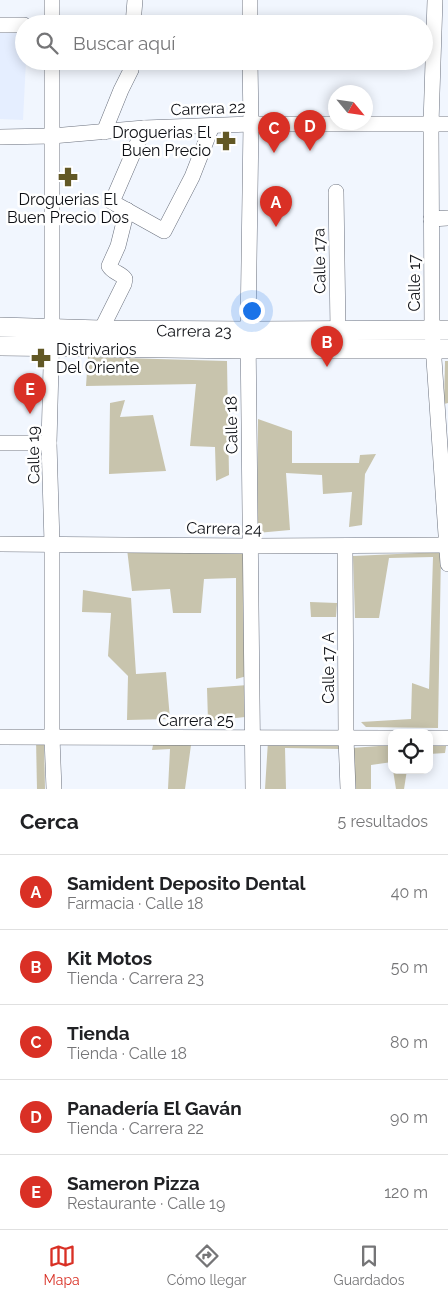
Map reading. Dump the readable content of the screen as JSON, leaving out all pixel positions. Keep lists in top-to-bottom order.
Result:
{
  "streets": {
    "street": [
      "Carrera 22",
      "Calle 17a",
      "Calle 17",
      "Carrera 23",
      "Calle 18",
      "Calle 19",
      "Carrera 24",
      "Calle 17 A",
      "Carrera 25"
    ]
  },
  "crossings": [
    ["Carrera 22", "Calle 17"],
    ["Carrera 22", "Calle 18"],
    ["Carrera 22", "Calle 19"],
    ["Calle 17a", "Carrera 23"],
    ["Calle 17", "Carrera 23"],
    ["Calle 17", "Carrera 24"],
    ["Carrera 23", "Calle 18"],
    ["Carrera 23", "Calle 19"],
    ["Calle 18", "Carrera 24"],
    ["Calle 18", "Carrera 25"],
    ["Calle 19", "Carrera 24"],
    ["Calle 19", "Carrera 25"],
    ["Carrera 24", "Calle 17 A"],
    ["Calle 17 A", "Carrera 25"]
  ],
  "places": {
    "pharmacy": ["Droguerias El Buen Precio", "Droguerias El Buen Precio Dos", "Distrivarios Del Oriente"]
  },
  "north": "bottom right",
  "page": {
    "search": "Buscar aquí",
    "pins": [
      "D",
      "C",
      "A",
      "B",
      "E"
    ],
    "heading": ["Cerca", "5 resultados"],
    "list": [
      {
        "mark": "A",
        "name": "Samident Deposito Dental",
        "note": "Farmacia · Calle 18",
        "value": "40 m"
      },
      {
        "mark": "B",
        "name": "Kit Motos",
        "note": "Tienda · Carrera 23",
        "value": "50 m"
      },
      {
        "mark": "C",
        "name": "Tienda",
        "note": "Tienda · Calle 18",
        "value": "80 m"
      },
      {
        "mark": "D",
        "name": "Panadería El Gaván",
        "note": "Tienda · Carrera 22",
        "value": "90 m"
      },
      {
        "mark": "E",
        "name": "Sameron Pizza",
        "note": "Restaurante · Calle 19",
        "value": "120 m"
      }
    ],
    "nav": ["Mapa", "Cómo llegar", "Guardados"]
  }
}
